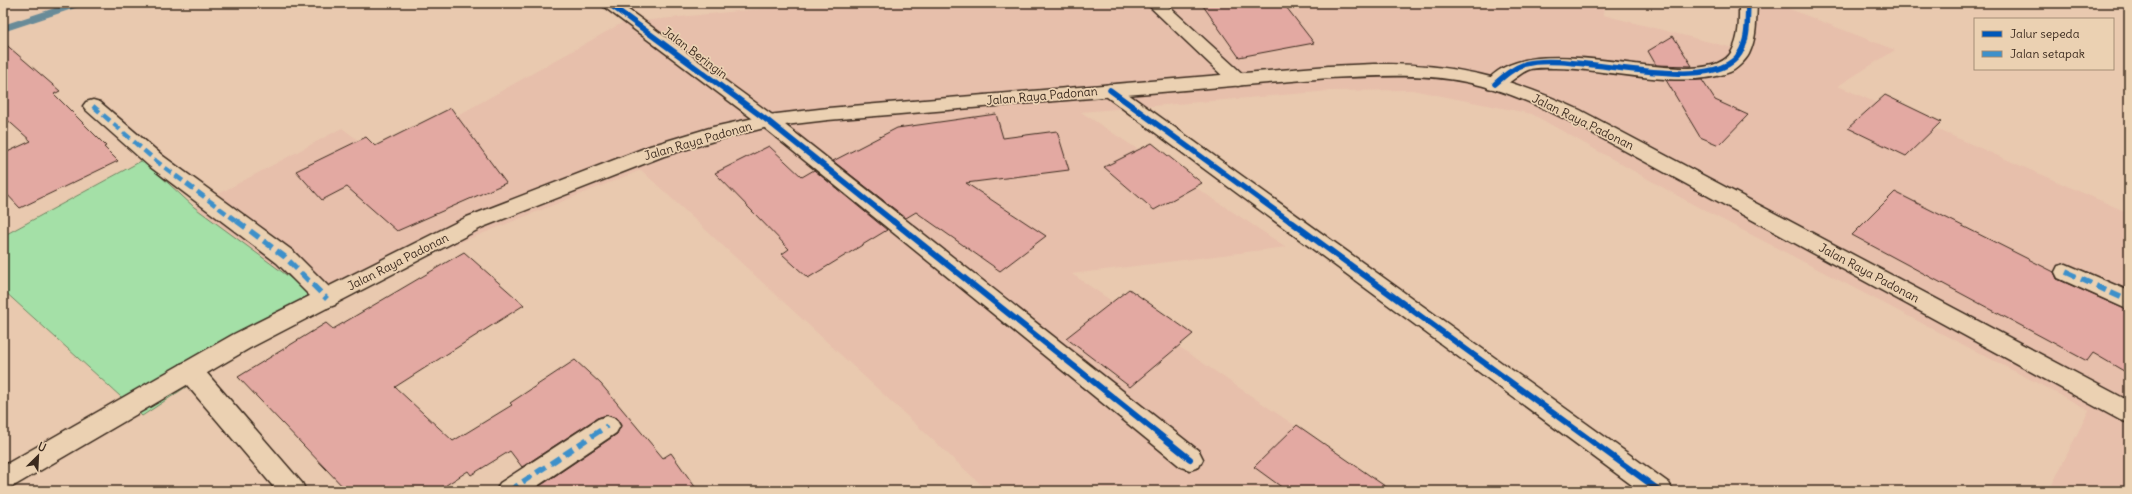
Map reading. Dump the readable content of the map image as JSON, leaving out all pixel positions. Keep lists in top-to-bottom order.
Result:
{
  "streets": {
    "street": ["Jalan Beringin", "Jalan Raya Padonan"]
  },
  "crossings": [
    ["Jalan Beringin", "Jalan Raya Padonan"]
  ],
  "legend": ["Jalur sepeda", "Jalan setapak"],
  "north": "top right"
}
